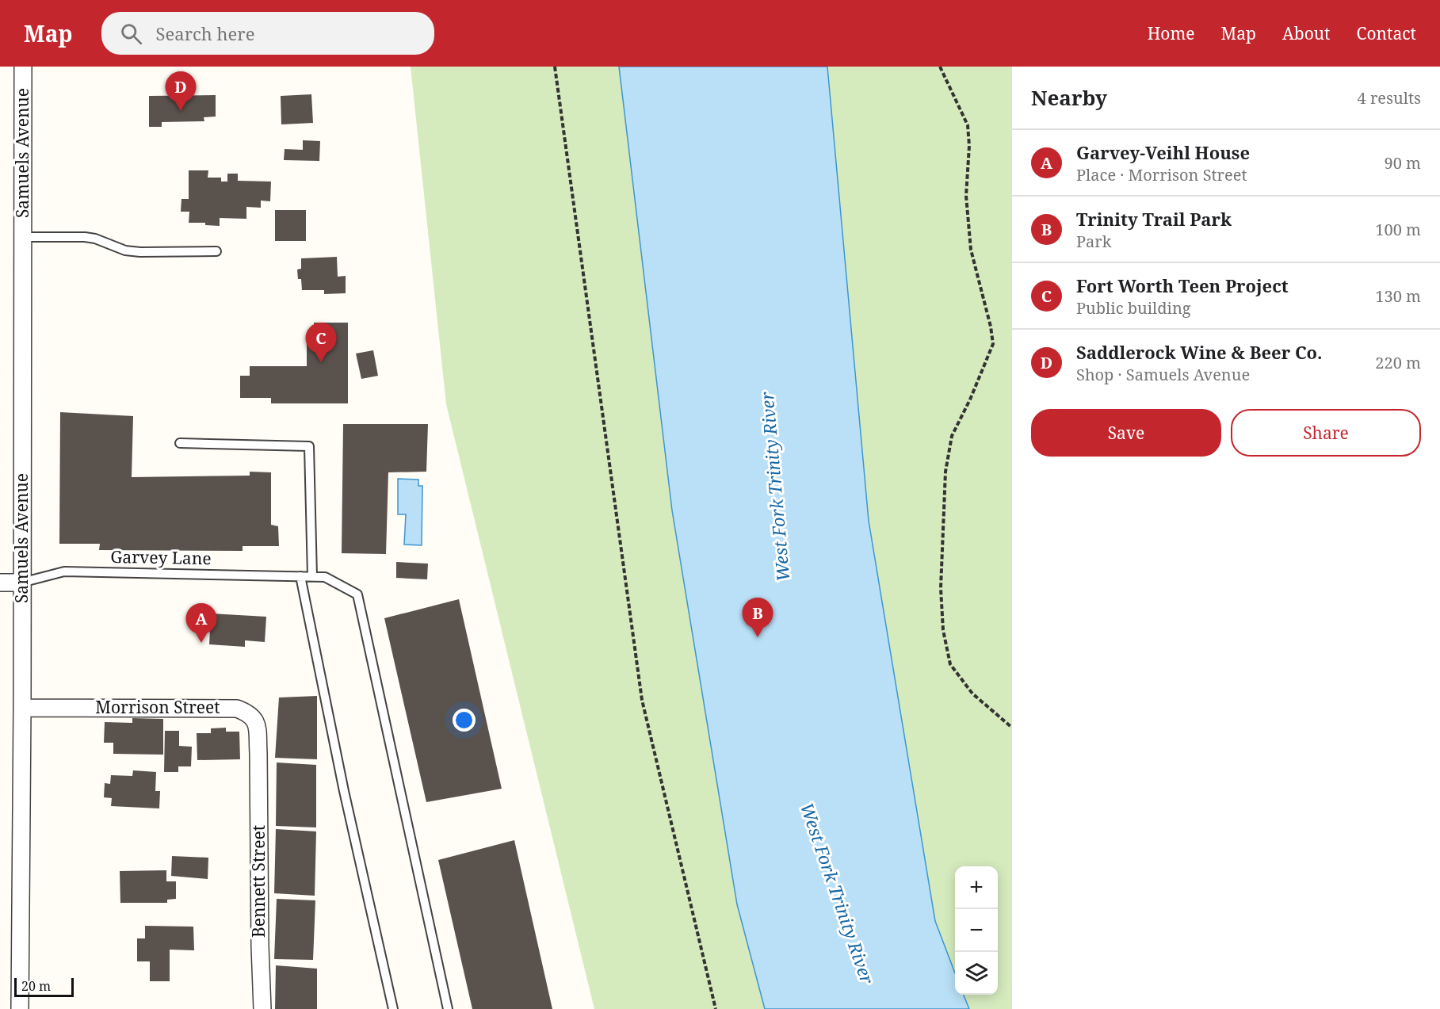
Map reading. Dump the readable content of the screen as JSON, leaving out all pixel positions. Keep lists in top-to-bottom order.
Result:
{
  "streets": {
    "street": ["Samuels Avenue", "Morrison Street", "Bennett Street"],
    "lane": ["Garvey Lane"]
  },
  "crossings": [
    ["Samuels Avenue", "Garvey Lane"],
    ["Samuels Avenue", "Morrison Street"],
    ["Morrison Street", "Bennett Street"]
  ],
  "water": ["West Fork Trinity River"],
  "scale_bar": "20 m",
  "page": {
    "header": "Map",
    "search": "Search here",
    "nav": [
      "Home",
      "Map",
      "About",
      "Contact"
    ],
    "heading": ["Nearby", "4 results"],
    "pins": [
      "D",
      "C",
      "B",
      "A"
    ],
    "list": [
      {
        "mark": "A",
        "name": "Garvey-Veihl House",
        "note": "Place · Morrison Street",
        "value": "90 m"
      },
      {
        "mark": "B",
        "name": "Trinity Trail Park",
        "note": "Park",
        "value": "100 m"
      },
      {
        "mark": "C",
        "name": "Fort Worth Teen Project",
        "note": "Public building",
        "value": "130 m"
      },
      {
        "mark": "D",
        "name": "Saddlerock Wine & Beer Co.",
        "note": "Shop · Samuels Avenue",
        "value": "220 m"
      }
    ],
    "buttons": ["Save", "Share"],
    "map_buttons": ["+", "−"],
    "scale": "20 m"
  }
}
